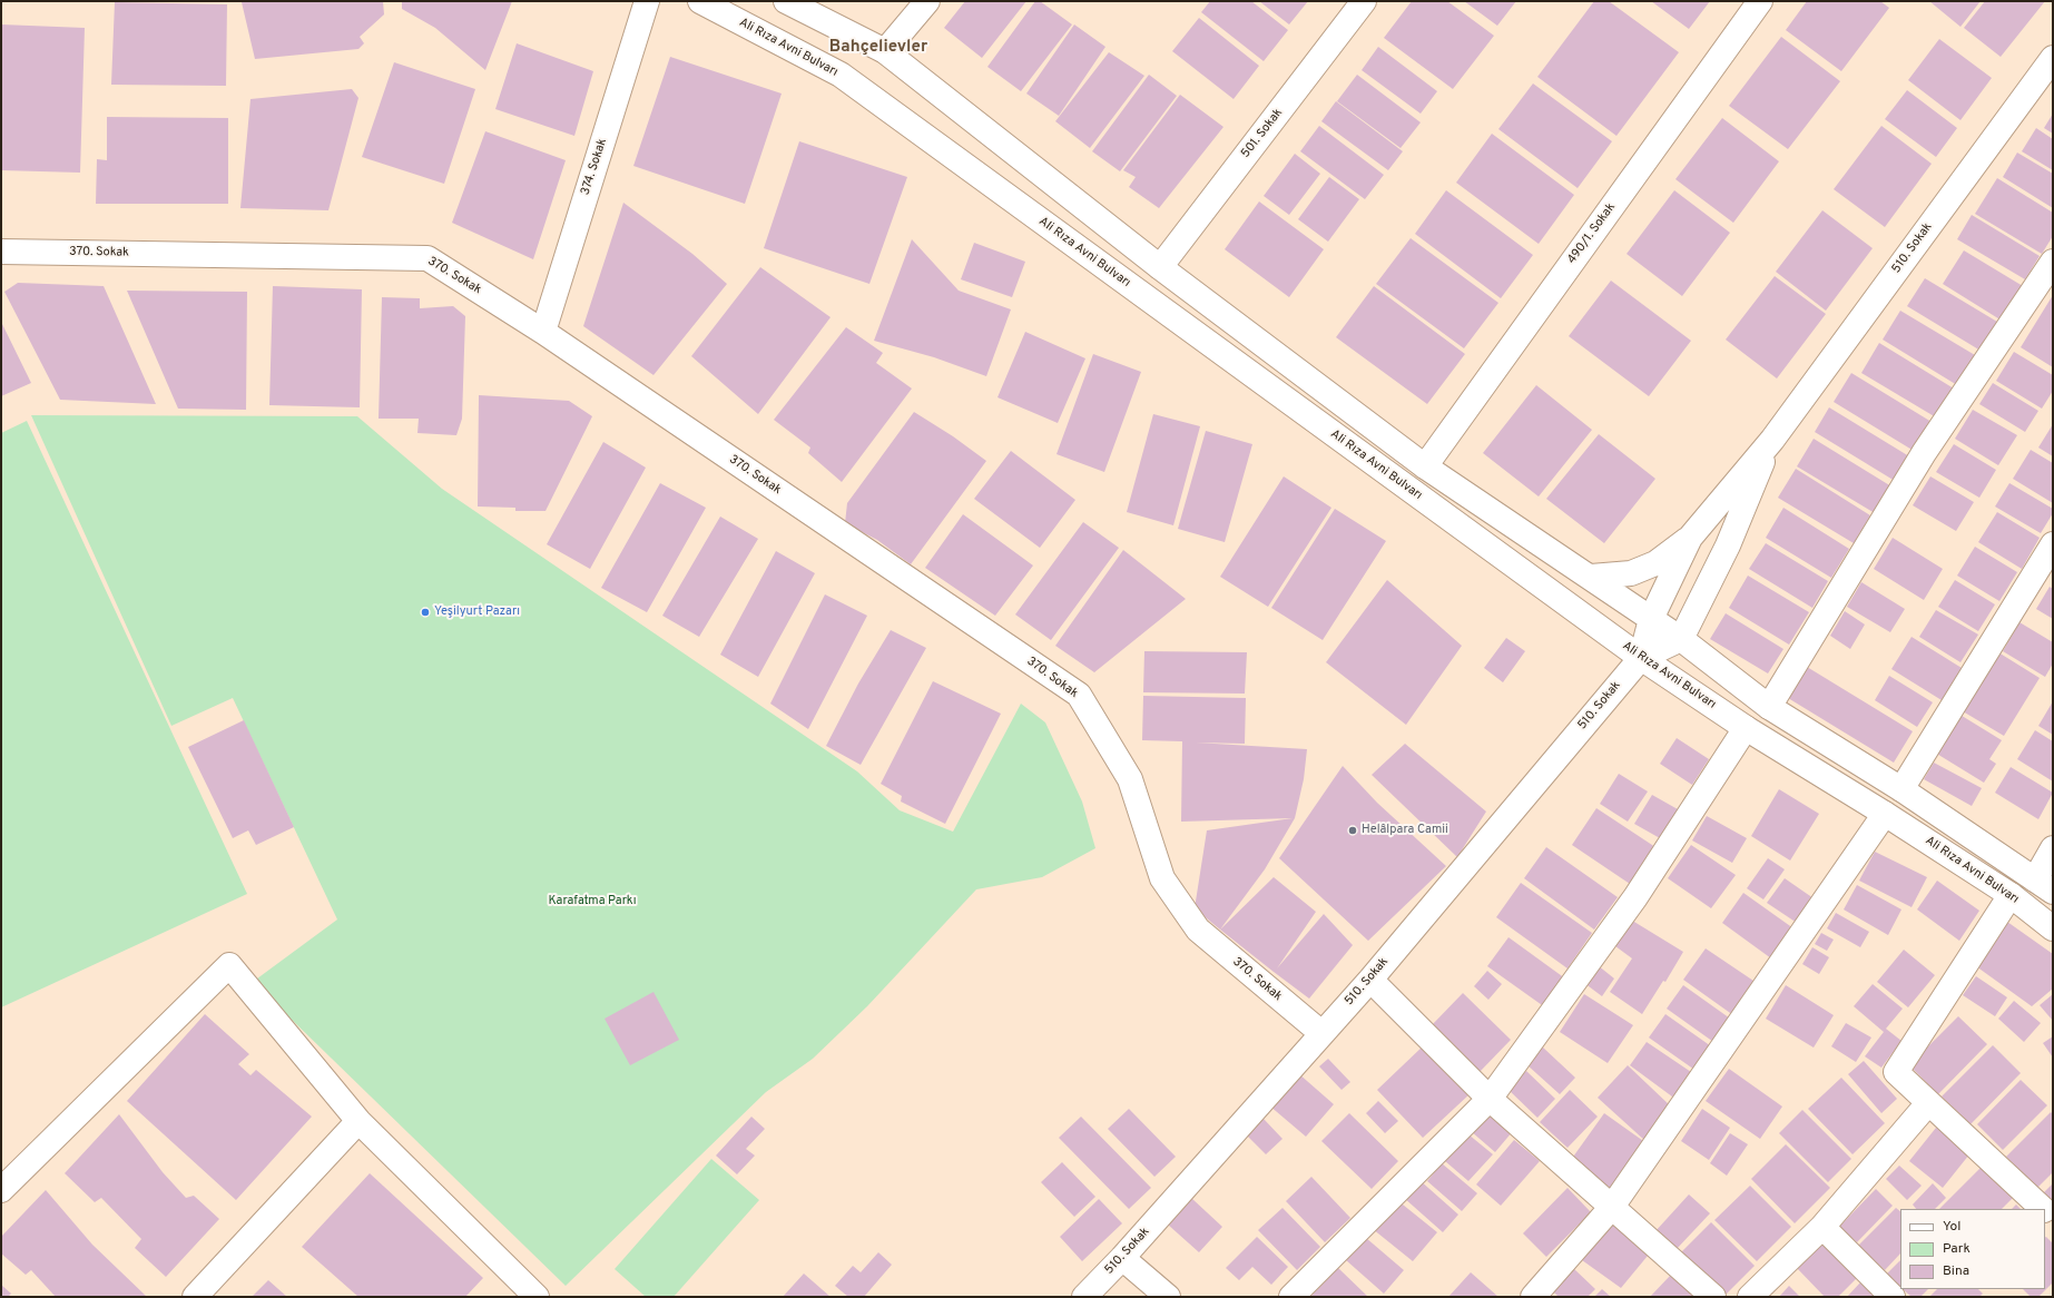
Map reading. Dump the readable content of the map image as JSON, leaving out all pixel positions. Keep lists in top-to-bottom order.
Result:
{
  "streets": {
    "street": [
      "Ali Rıza Avni Bulvarı",
      "501. Sokak",
      "374. Sokak",
      "490/1. Sokak",
      "510. Sokak",
      "370. Sokak"
    ]
  },
  "crossings": [
    ["Ali Rıza Avni Bulvarı", "510. Sokak"],
    ["374. Sokak", "370. Sokak"],
    ["510. Sokak", "370. Sokak"]
  ],
  "districts": ["Bahçelievler"],
  "parks": ["Karafatma Parkı"],
  "places": ["Yeşilyurt Pazarı", "Helâlpara Camii"],
  "legend": ["Yol", "Park", "Bina"]
}
